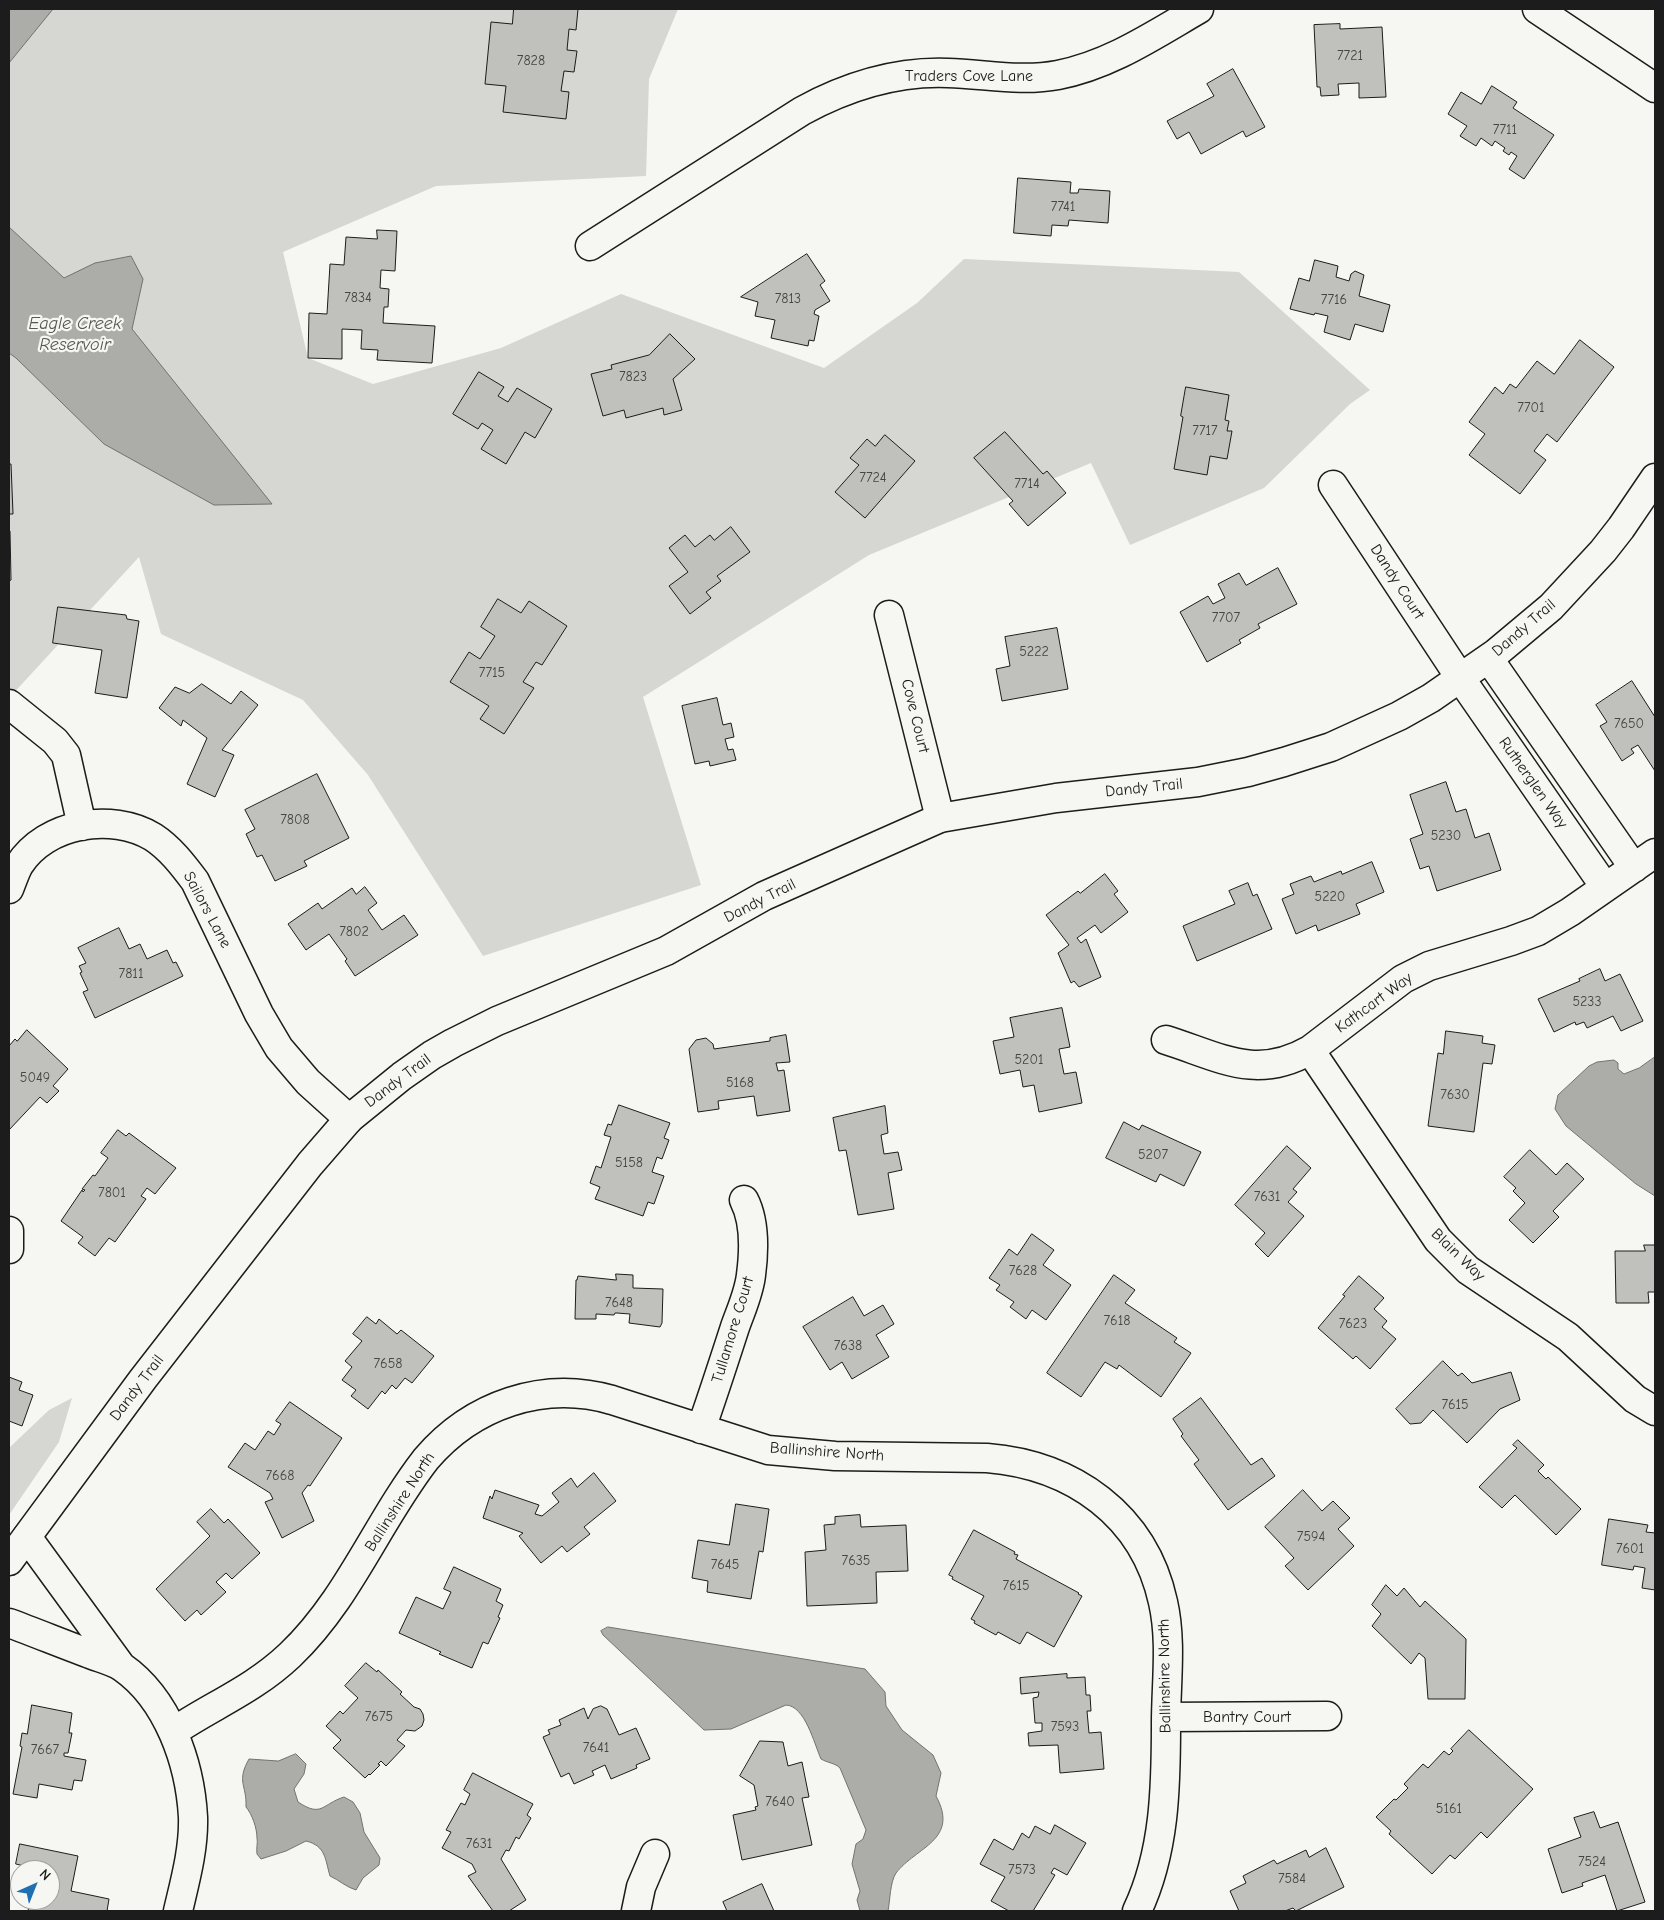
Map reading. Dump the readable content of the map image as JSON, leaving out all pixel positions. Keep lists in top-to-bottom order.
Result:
{
  "streets": {
    "street": [
      "Traders Cove Lane",
      "Dandy Court",
      "Dandy Trail",
      "Cove Court",
      "Rutherglen Way",
      "Sailors Lane",
      "Kathcart Way",
      "Blain Way",
      "Tullamore Court",
      "Ballinshire North",
      "Bantry Court"
    ]
  },
  "crossings": [
    ["Dandy Court", "Dandy Trail"],
    ["Dandy Court", "Rutherglen Way"],
    ["Dandy Trail", "Cove Court"],
    ["Dandy Trail", "Rutherglen Way"],
    ["Dandy Trail", "Sailors Lane"],
    ["Rutherglen Way", "Kathcart Way"],
    ["Kathcart Way", "Blain Way"],
    ["Tullamore Court", "Ballinshire North"],
    ["Ballinshire North", "Bantry Court"]
  ],
  "water": ["Eagle Creek Reservoir"],
  "house_numbers": [
    "7721",
    "7828",
    "7711",
    "7741",
    "7834",
    "7813",
    "7716",
    "7823",
    "7701",
    "7717",
    "7724",
    "7714",
    "7707",
    "5222",
    "7715",
    "7650",
    "7808",
    "5230",
    "5220",
    "7802",
    "7811",
    "5233",
    "5201",
    "5049",
    "5168",
    "7630",
    "5207",
    "5158",
    "7801",
    "7631",
    "7628",
    "7648",
    "7618",
    "7623",
    "7638",
    "7658",
    "7615",
    "7668",
    "7594",
    "7601",
    "7635",
    "7645",
    "7615",
    "7675",
    "7593",
    "7641",
    "7667",
    "7640",
    "5161",
    "7631",
    "7524",
    "7573",
    "7584"
  ],
  "north": "top right"
}
